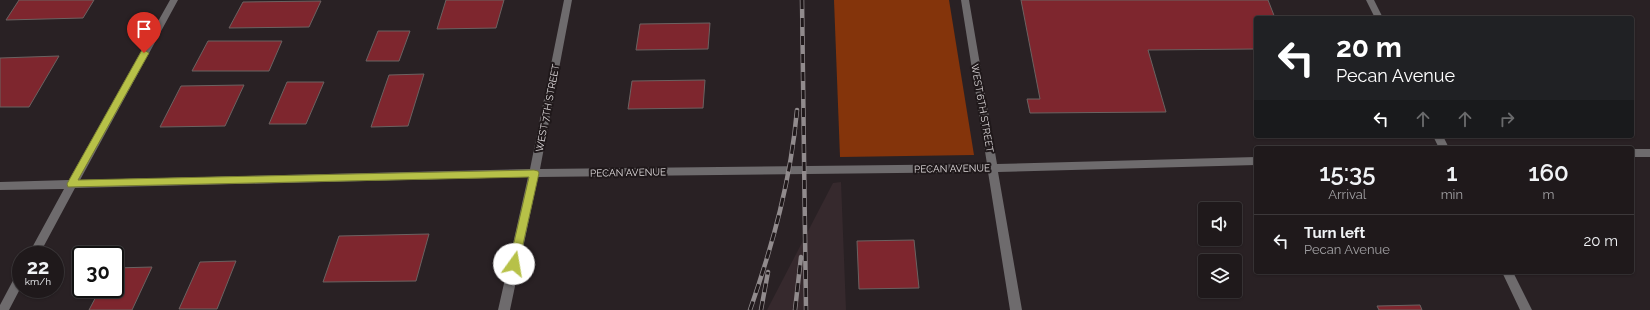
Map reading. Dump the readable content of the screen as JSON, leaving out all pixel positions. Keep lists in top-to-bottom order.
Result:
{
  "streets": {
    "street": ["WEST 7TH STREET", "WEST 6TH STREET", "PECAN AVENUE"]
  },
  "crossings": [
    ["WEST 7TH STREET", "PECAN AVENUE"],
    ["WEST 6TH STREET", "PECAN AVENUE"]
  ],
  "page": {
    "turn": ["20 m", "Pecan Avenue"],
    "eta": [
      "15:35",
      "Arrival",
      "1",
      "min",
      "160",
      "m"
    ],
    "list": [
      {
        "name": "Turn left",
        "note": "Pecan Avenue",
        "value": "20 m"
      }
    ],
    "speed": "22 km/h",
    "limit": "30"
  }
}
